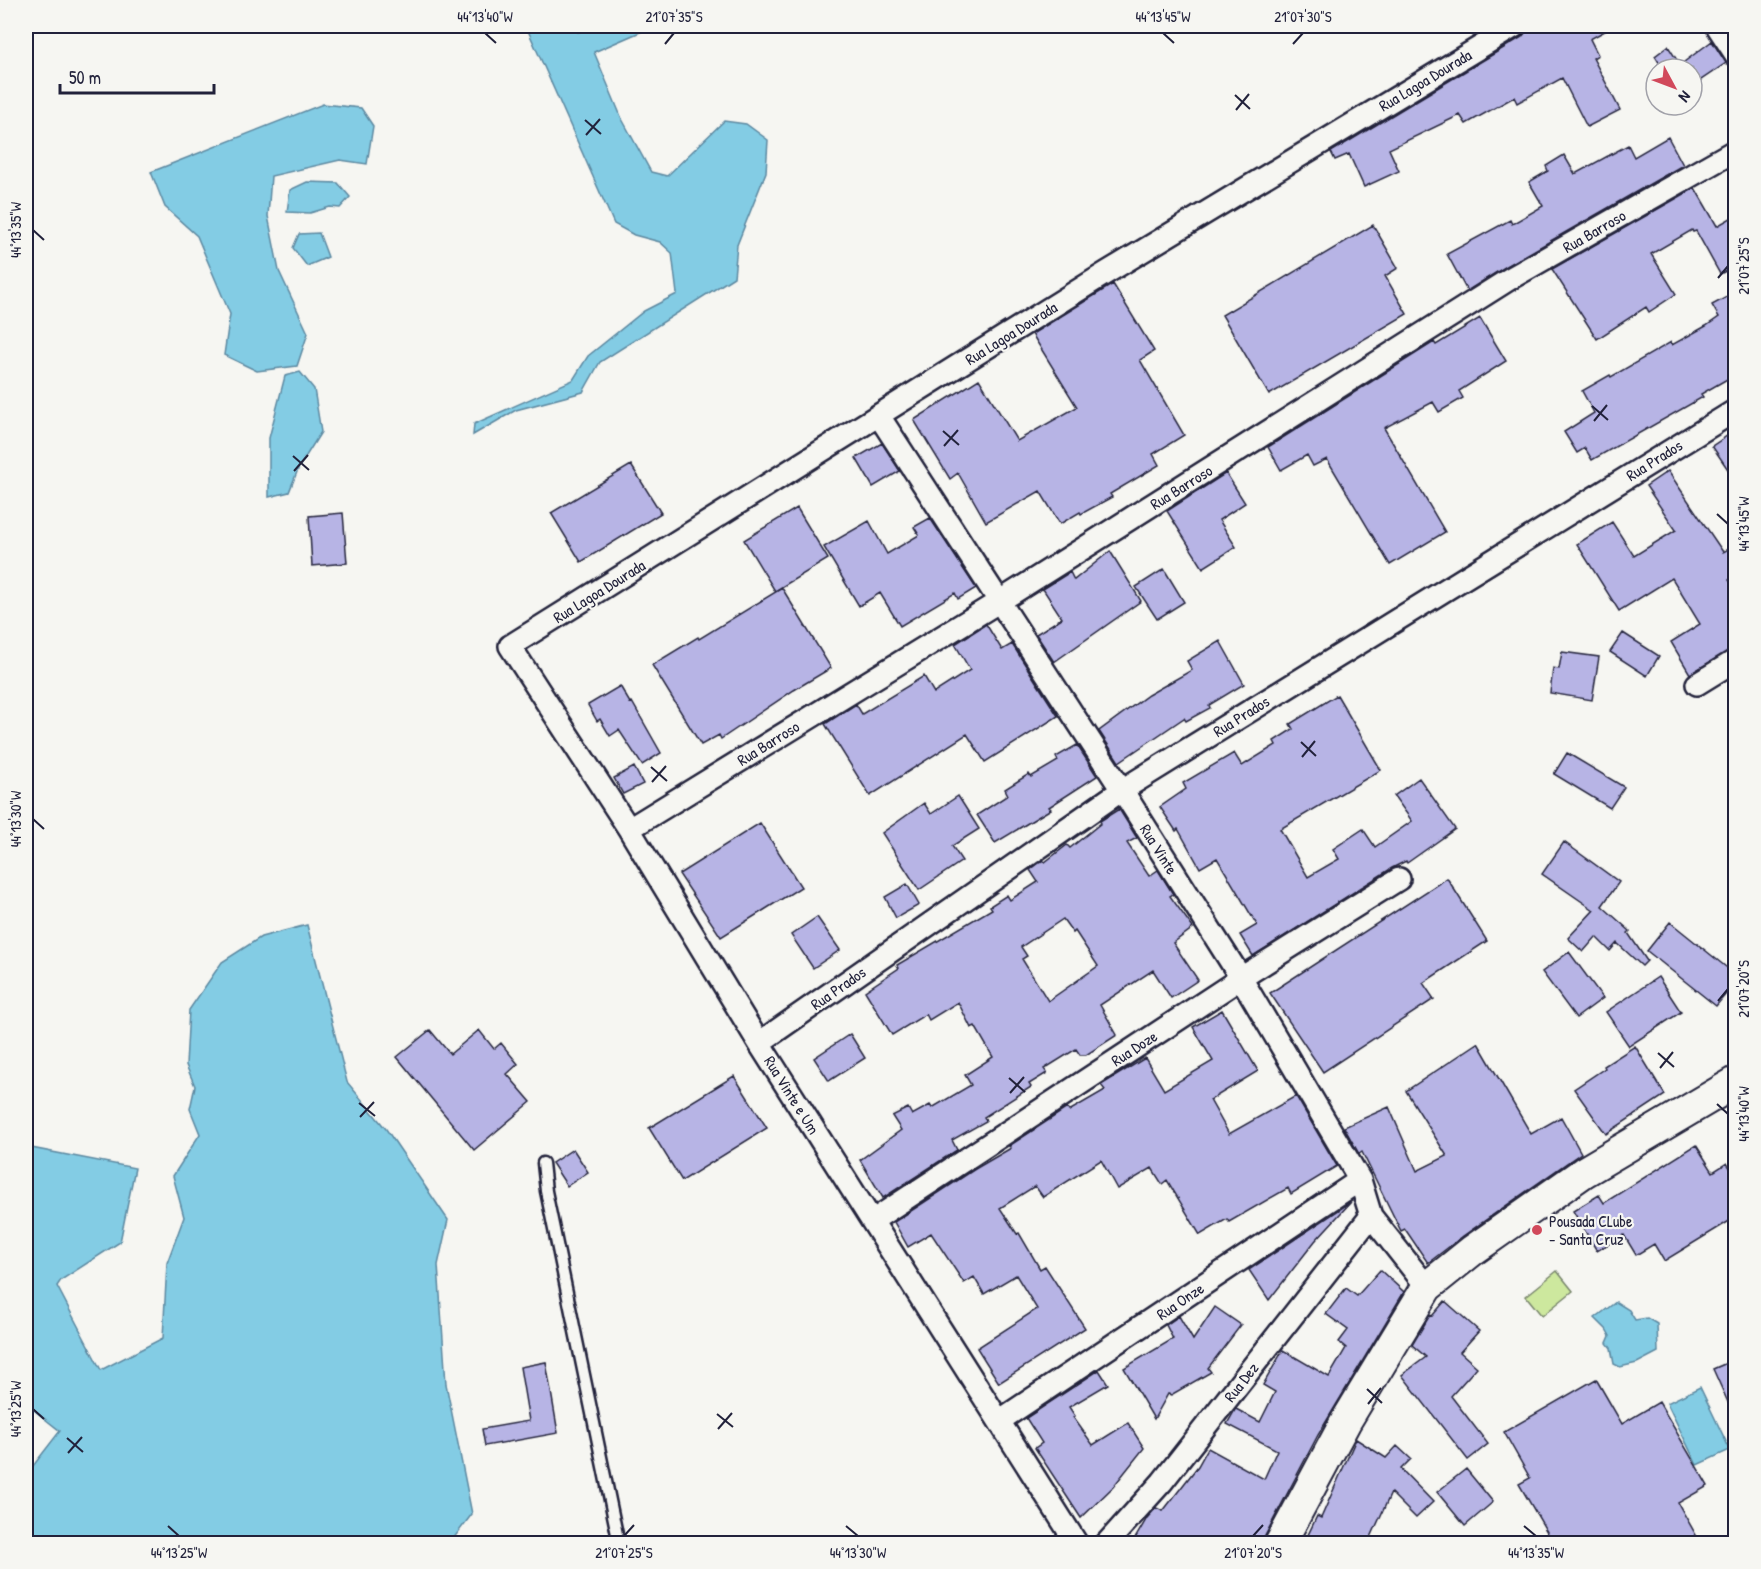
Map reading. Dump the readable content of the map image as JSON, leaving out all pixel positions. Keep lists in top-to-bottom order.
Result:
{
  "streets": {
    "street": [
      "Rua Lagoa Dourada",
      "Rua Barroso",
      "Rua Prados",
      "Rua Vinte",
      "Rua Doze",
      "Rua Vinte e Um",
      "Rua Onze",
      "Rua Dez"
    ]
  },
  "crossings": [
    ["Rua Lagoa Dourada", "Rua Vinte"],
    ["Rua Lagoa Dourada", "Rua Vinte e Um"],
    ["Rua Barroso", "Rua Vinte"],
    ["Rua Barroso", "Rua Vinte e Um"],
    ["Rua Prados", "Rua Vinte"],
    ["Rua Prados", "Rua Vinte e Um"],
    ["Rua Vinte", "Rua Doze"],
    ["Rua Vinte", "Rua Onze"],
    ["Rua Vinte", "Rua Dez"],
    ["Rua Doze", "Rua Vinte e Um"],
    ["Rua Vinte e Um", "Rua Onze"]
  ],
  "places": ["Pousada CLube - Santa Cruz"],
  "scale_bar": "50 m",
  "north": "bottom right",
  "coordinates": [
    "44°13'40\"W",
    "21°07'35\"S",
    "44°13'45\"W",
    "21°07'30\"S",
    "44°13'35\"W",
    "21°07'25\"S",
    "44°13'30\"W",
    "21°07'20\"S",
    "44°13'25\"W"
  ]
}
